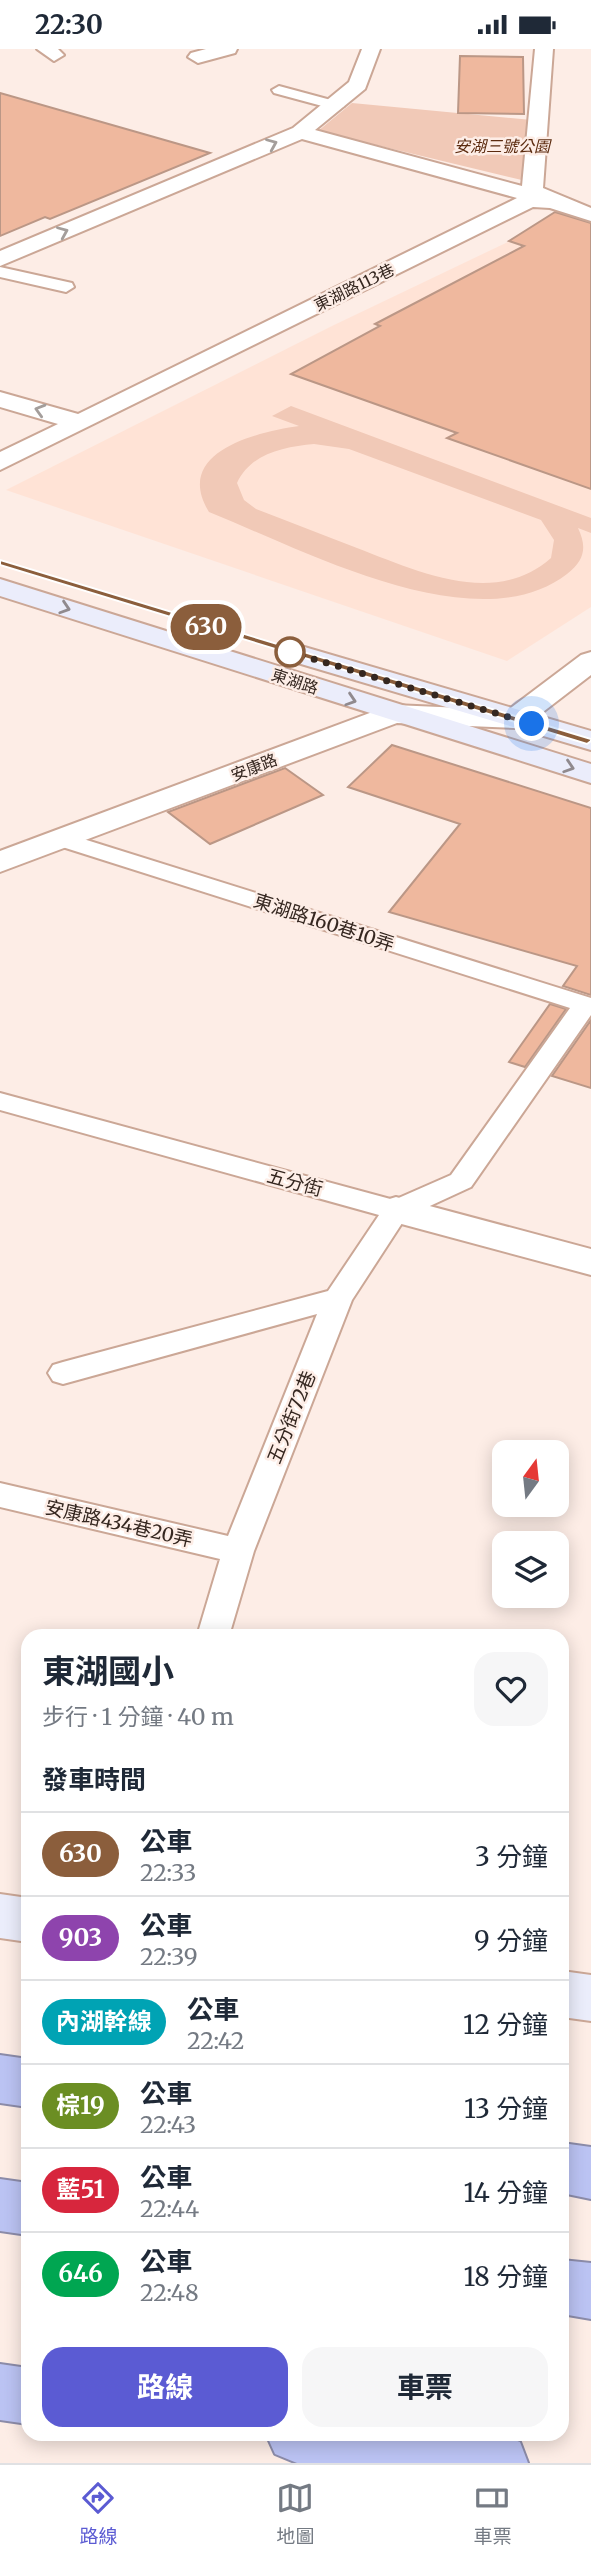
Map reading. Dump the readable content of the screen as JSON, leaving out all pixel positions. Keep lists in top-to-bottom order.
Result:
{
  "streets": {
    "street": [
      "東湖路113巷",
      "東湖路",
      "安康路",
      "五分街"
    ],
    "lane": ["東湖路160巷10弄", "五分街72巷", "安康路434巷20弄"]
  },
  "crossings": [
    ["東湖路", "安康路"],
    ["安康路", "東湖路160巷10弄"],
    ["東湖路160巷10弄", "五分街"],
    ["東湖路160巷10弄", "五分街72巷"],
    ["五分街", "五分街72巷"],
    ["五分街72巷", "安康路434巷20弄"]
  ],
  "parks": ["安湖三號公園"],
  "lines": ["bus line 630"],
  "north": "top",
  "page": {
    "status": "22:30",
    "on_map": "630",
    "heading": [
      ["東湖國小", "步行 · 1 分鐘 · 40 m"],
      "發車時間"
    ],
    "list": [
      {
        "mark": "630",
        "name": "公車",
        "note": "22:33",
        "value": "3 分鐘"
      },
      {
        "mark": "903",
        "name": "公車",
        "note": "22:39",
        "value": "9 分鐘"
      },
      {
        "mark": "內湖幹線",
        "name": "公車",
        "note": "22:42",
        "value": "12 分鐘"
      },
      {
        "mark": "棕19",
        "name": "公車",
        "note": "22:43",
        "value": "13 分鐘"
      },
      {
        "mark": "藍51",
        "name": "公車",
        "note": "22:44",
        "value": "14 分鐘"
      },
      {
        "mark": "646",
        "name": "公車",
        "note": "22:48",
        "value": "18 分鐘"
      }
    ],
    "buttons": ["路線", "車票"],
    "tabs": ["路線", "地圖", "車票"]
  }
}
